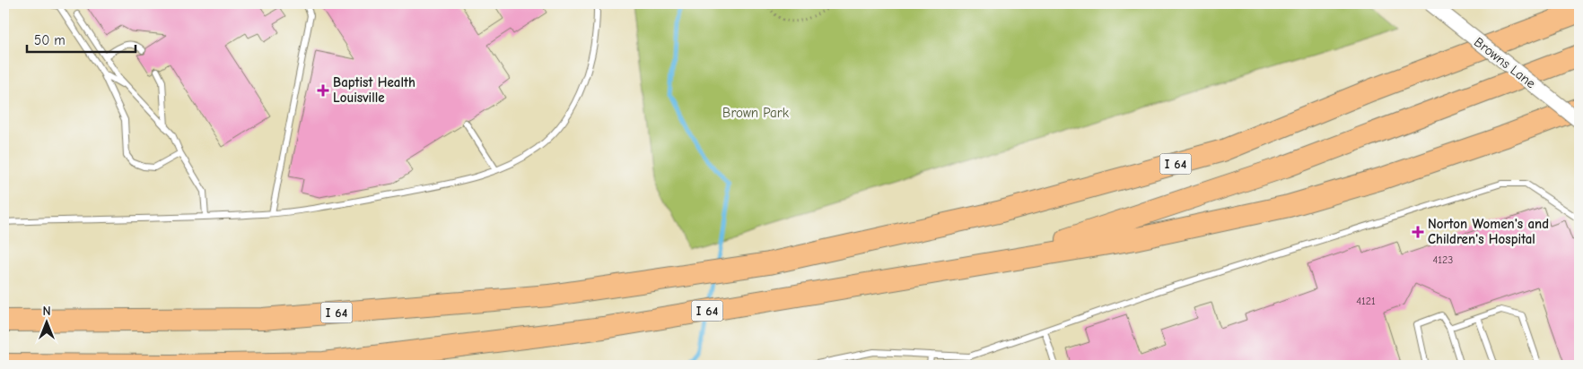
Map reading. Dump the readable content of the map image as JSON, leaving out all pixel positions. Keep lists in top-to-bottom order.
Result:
{
  "streets": {
    "highway": ["I 64"],
    "street": ["Browns Lane"]
  },
  "parks": ["Brown Park"],
  "places": {
    "health": ["Baptist Health Louisville", "Norton Women's and Children's Hospital"]
  },
  "house_numbers": ["4123", "4121"],
  "scale_bar": "50 m",
  "north": "top"
}
